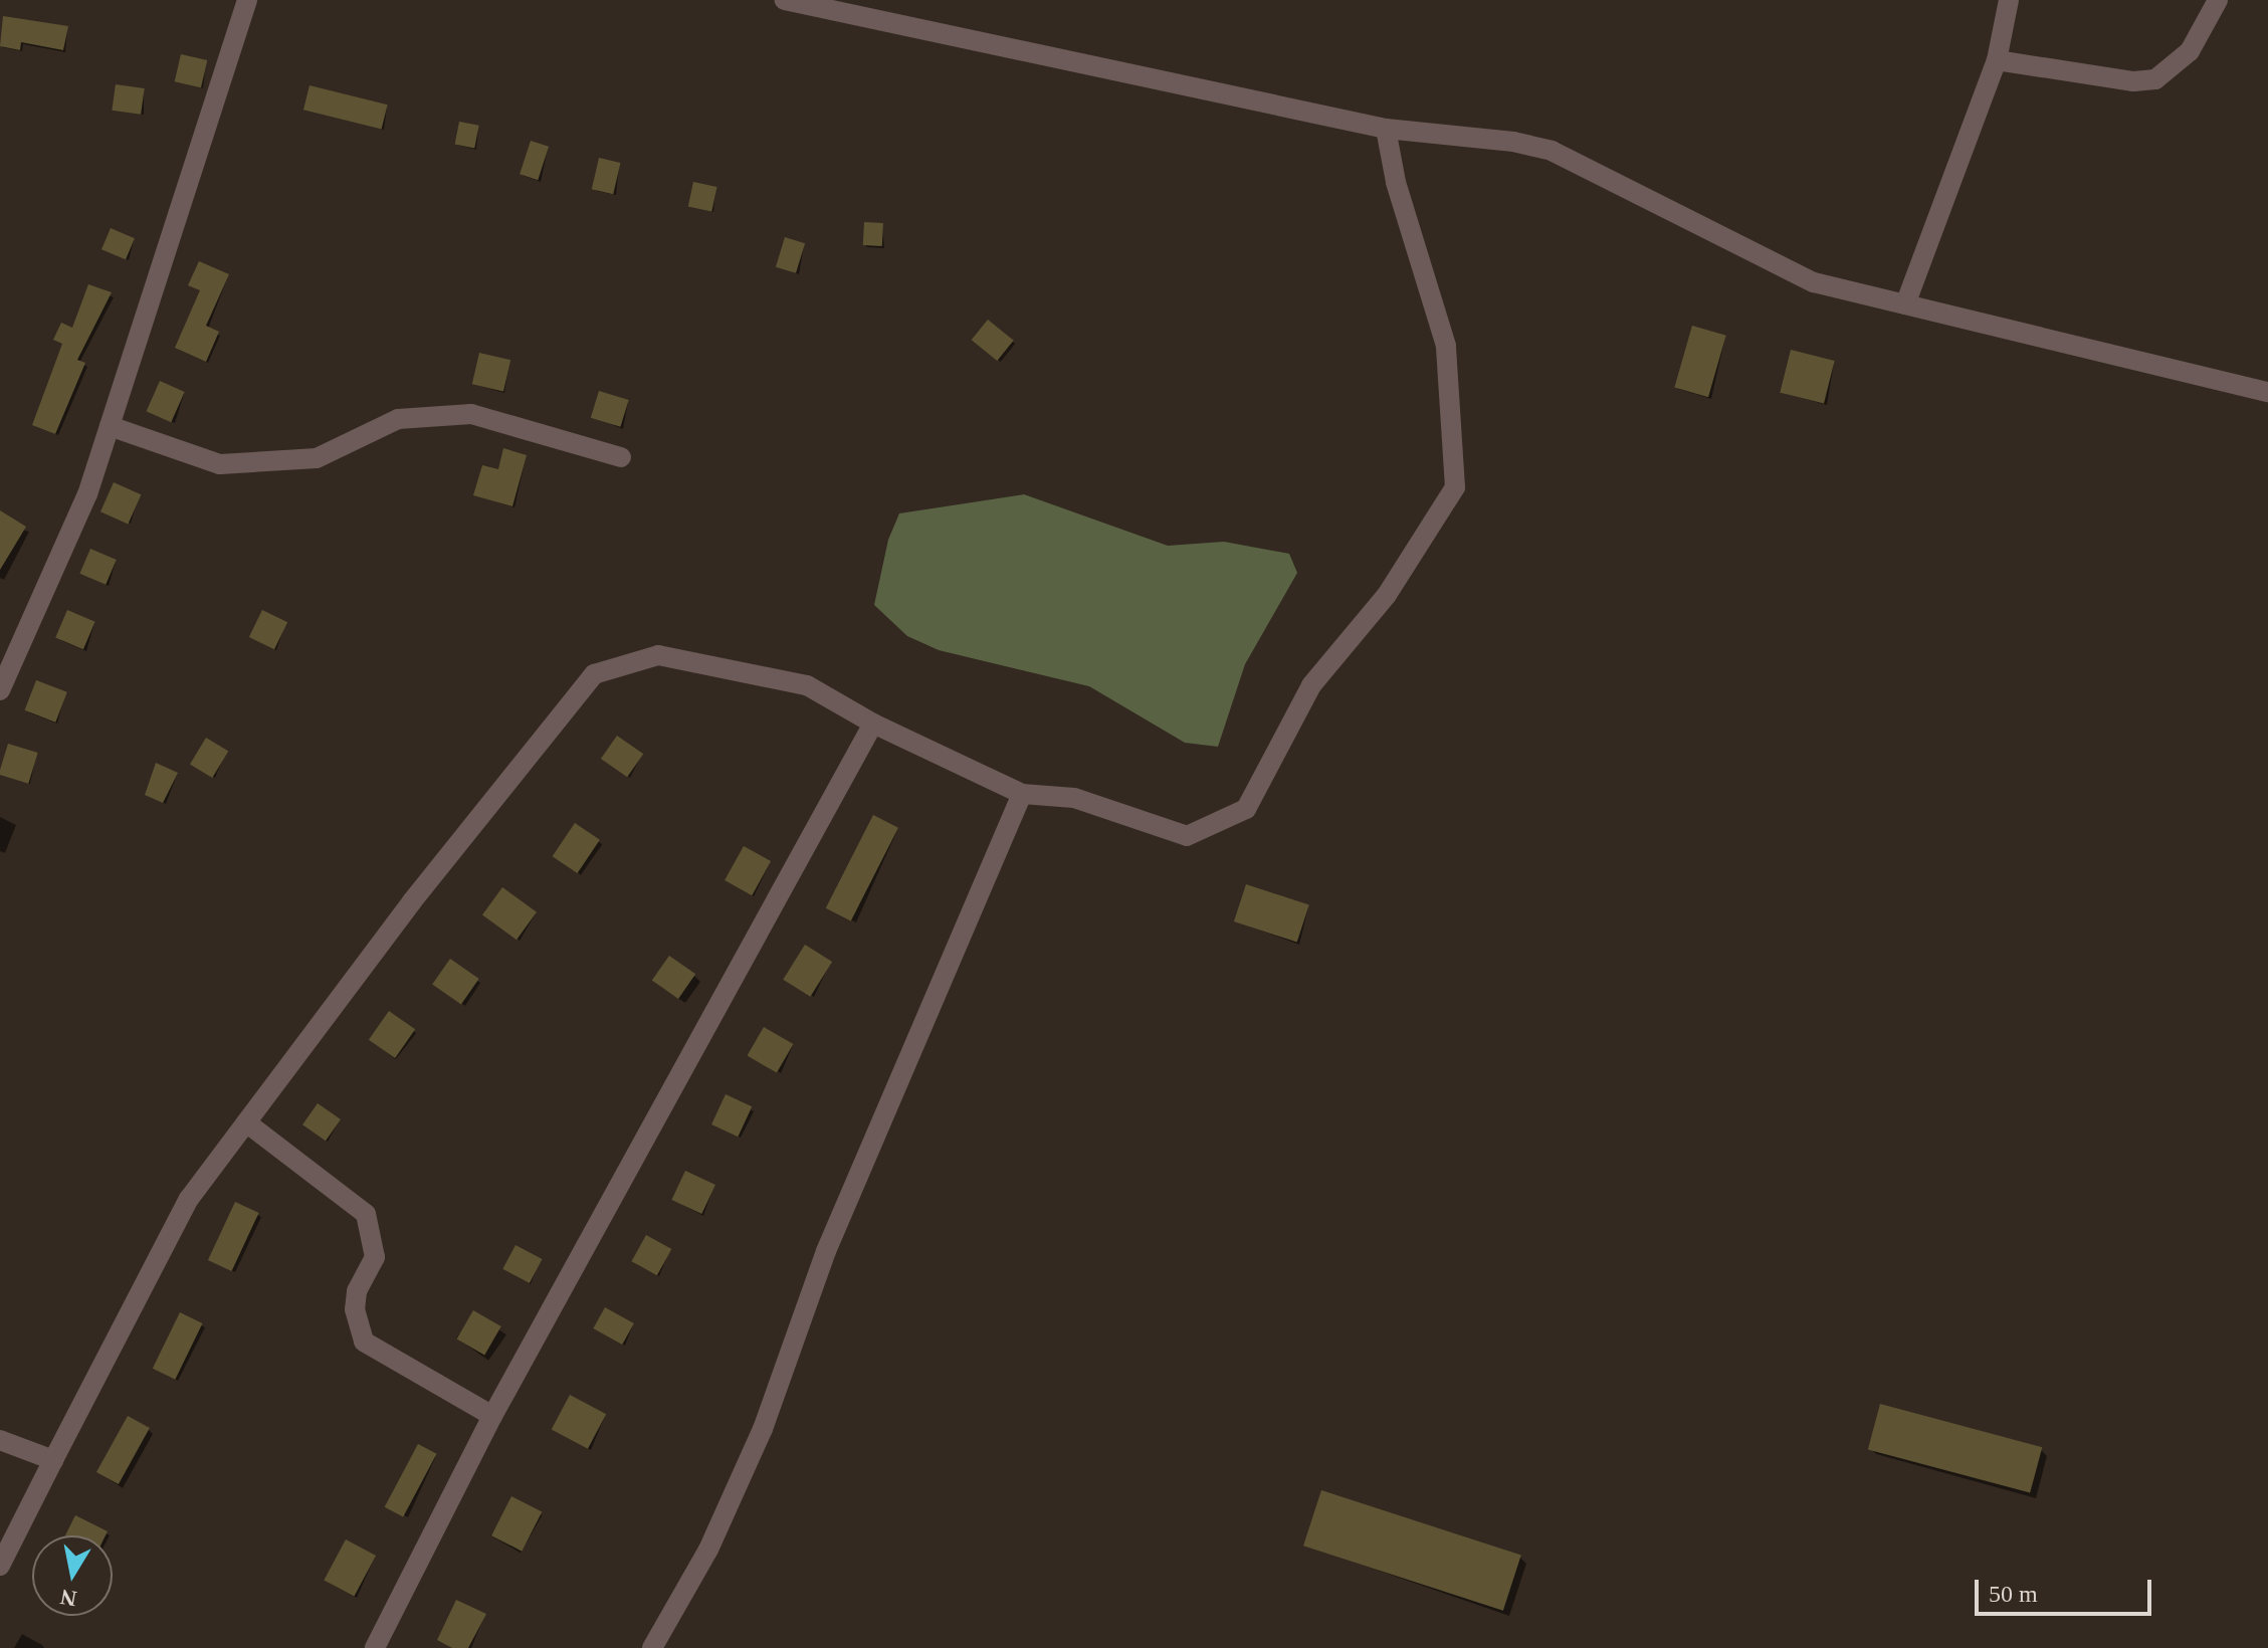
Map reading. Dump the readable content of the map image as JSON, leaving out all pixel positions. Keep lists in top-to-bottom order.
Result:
{
  "scale_bar": "50 m",
  "north": "bottom"
}
